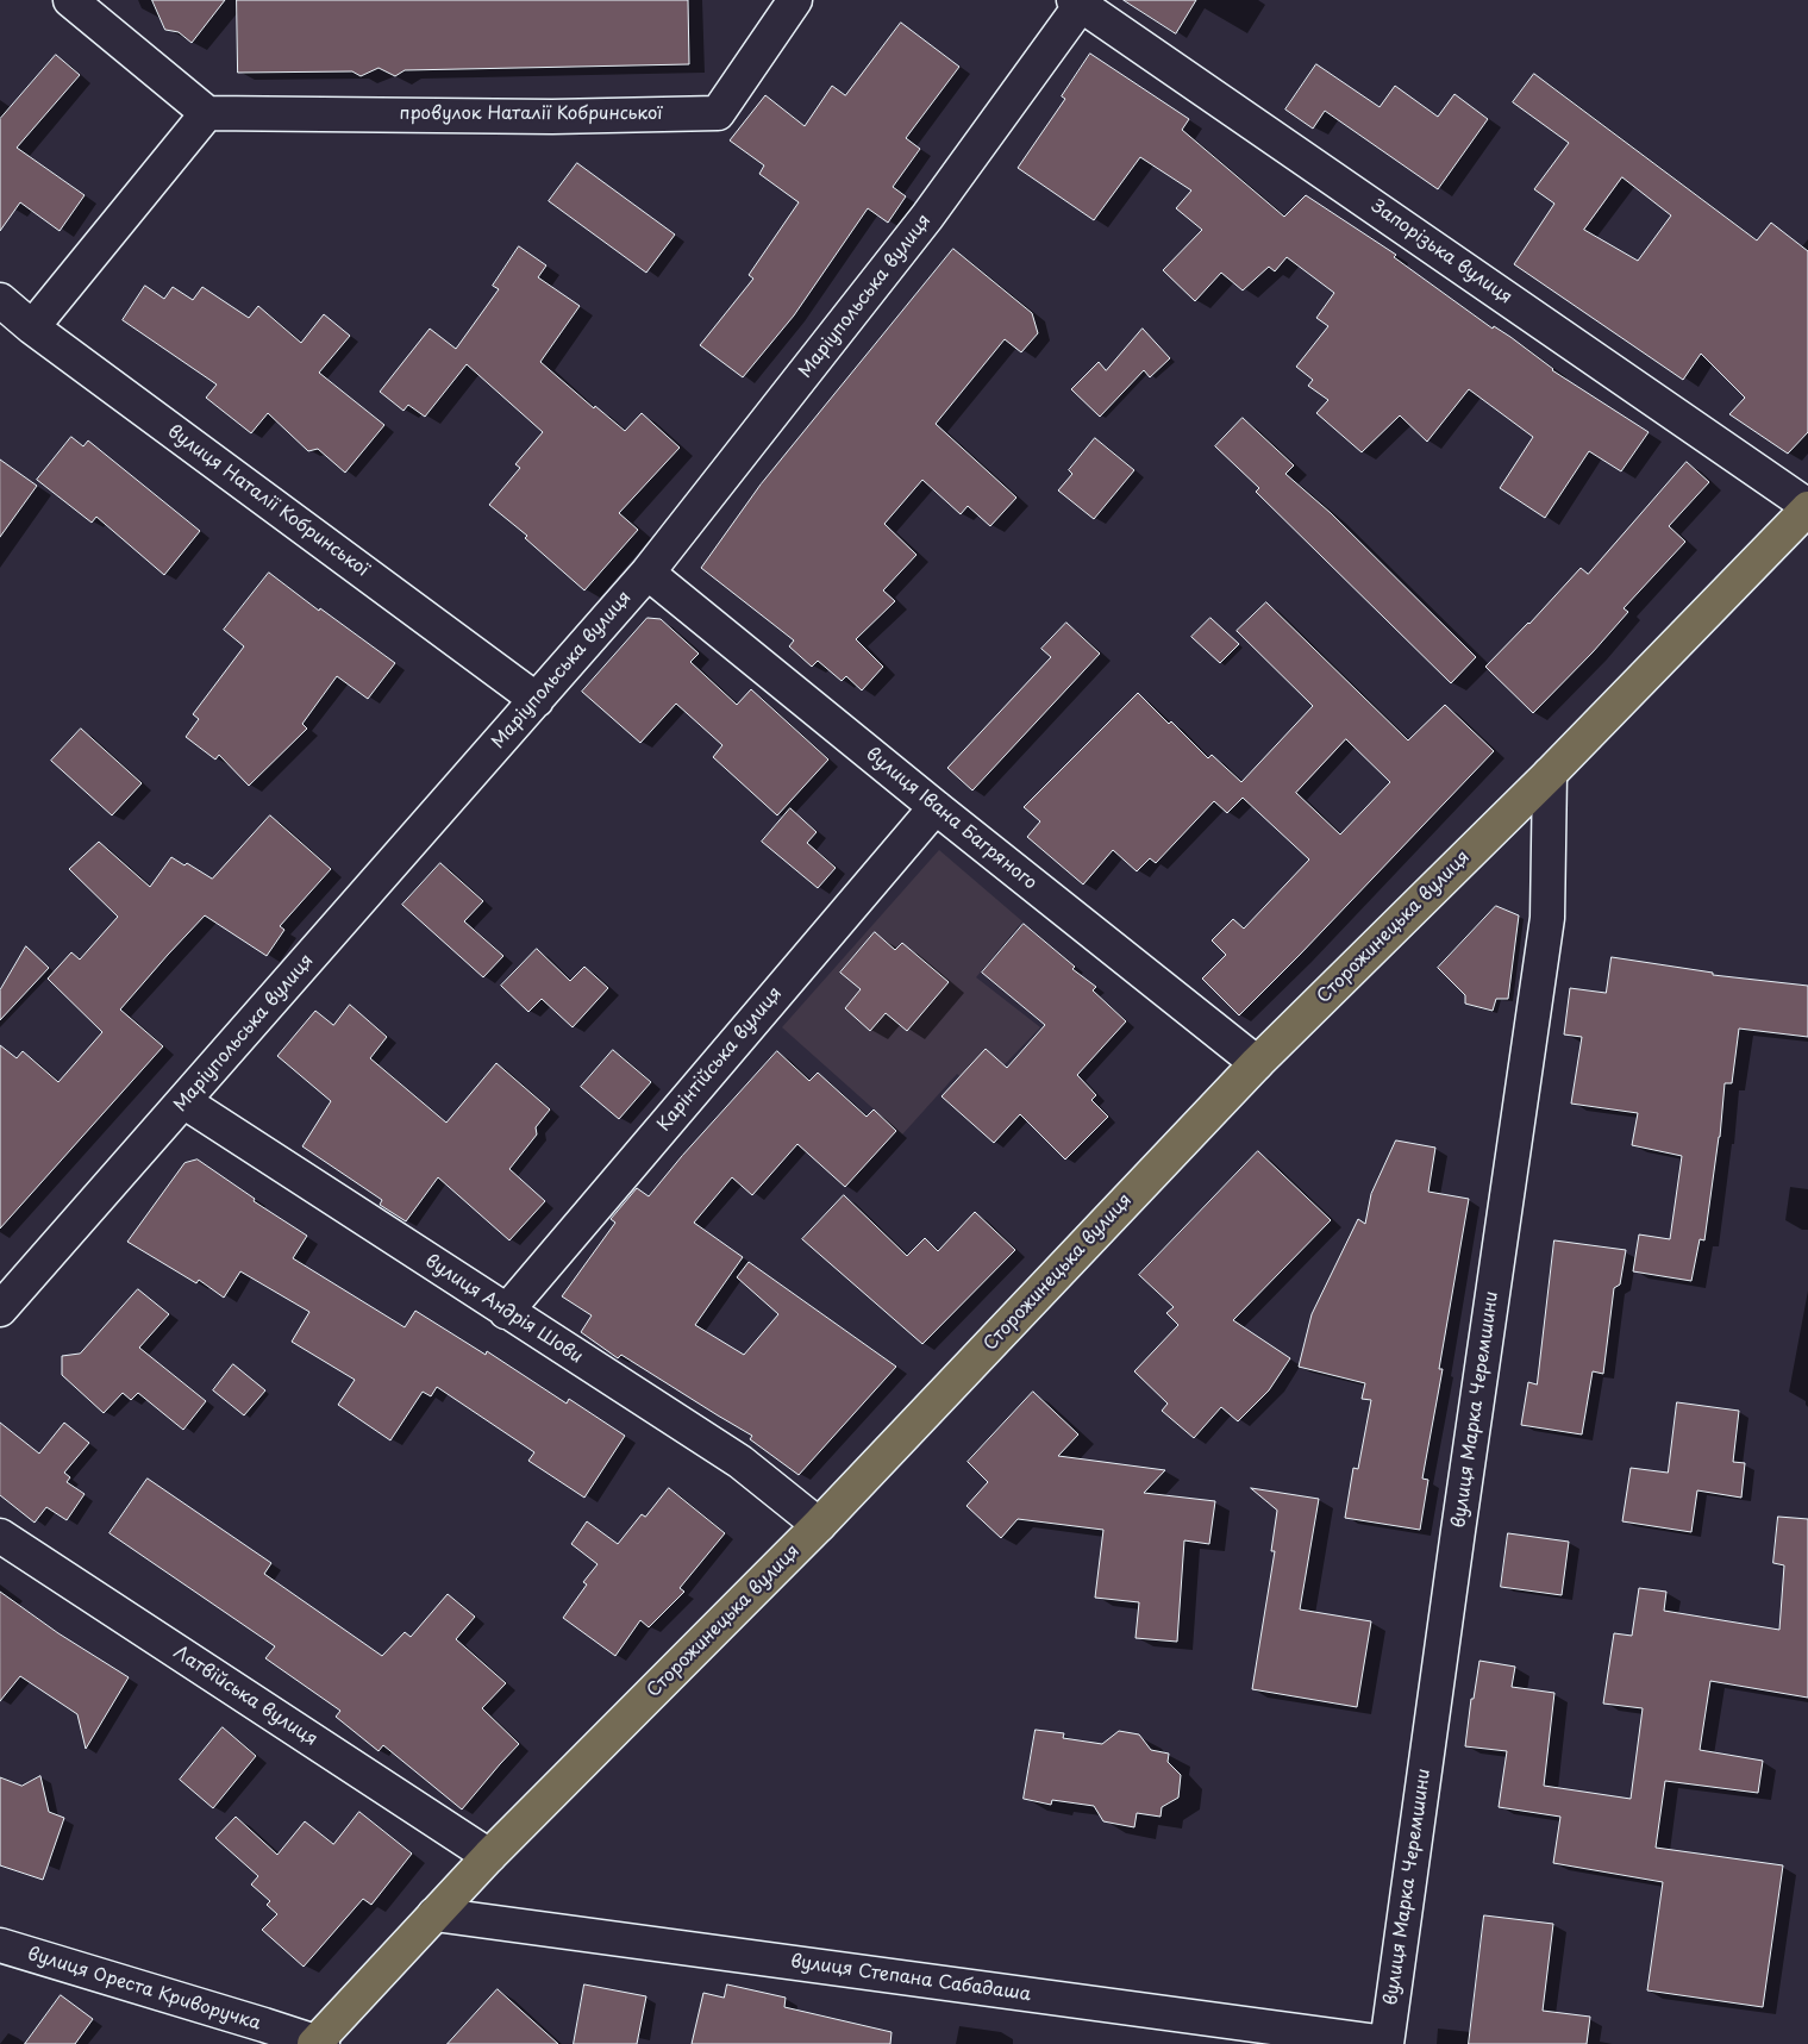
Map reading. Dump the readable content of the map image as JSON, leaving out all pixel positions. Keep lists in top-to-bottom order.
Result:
{
  "streets": {
    "main road": ["Сторожинецька вулиця"],
    "street": [
      "провулок Наталії Кобринської",
      "Запорізька вулиця",
      "Маріупольська вулиця",
      "вулиця Наталії Кобринської",
      "вулиця Івана Багряного",
      "Карінтійська вулиця",
      "вулиця Андрія Шови",
      "вулиця Марка Черемшини",
      "Латвійська вулиця",
      "вулиця Степана Сабадаша",
      "вулиця Ореста Криворучка"
    ]
  },
  "crossings": [
    ["Запорізька вулиця", "Маріупольська вулиця"],
    ["Запорізька вулиця", "Сторожинецька вулиця"],
    ["Маріупольська вулиця", "вулиця Наталії Кобринської"],
    ["Маріупольська вулиця", "вулиця Івана Багряного"],
    ["Маріупольська вулиця", "вулиця Андрія Шови"],
    ["вулиця Івана Багряного", "Сторожинецька вулиця"],
    ["вулиця Івана Багряного", "Карінтійська вулиця"],
    ["Сторожинецька вулиця", "вулиця Андрія Шови"],
    ["Сторожинецька вулиця", "вулиця Марка Черемшини"],
    ["Сторожинецька вулиця", "Латвійська вулиця"],
    ["Сторожинецька вулиця", "вулиця Степана Сабадаша"],
    ["Сторожинецька вулиця", "вулиця Ореста Криворучка"],
    ["Карінтійська вулиця", "вулиця Андрія Шови"],
    ["вулиця Марка Черемшини", "вулиця Степана Сабадаша"]
  ]
}
